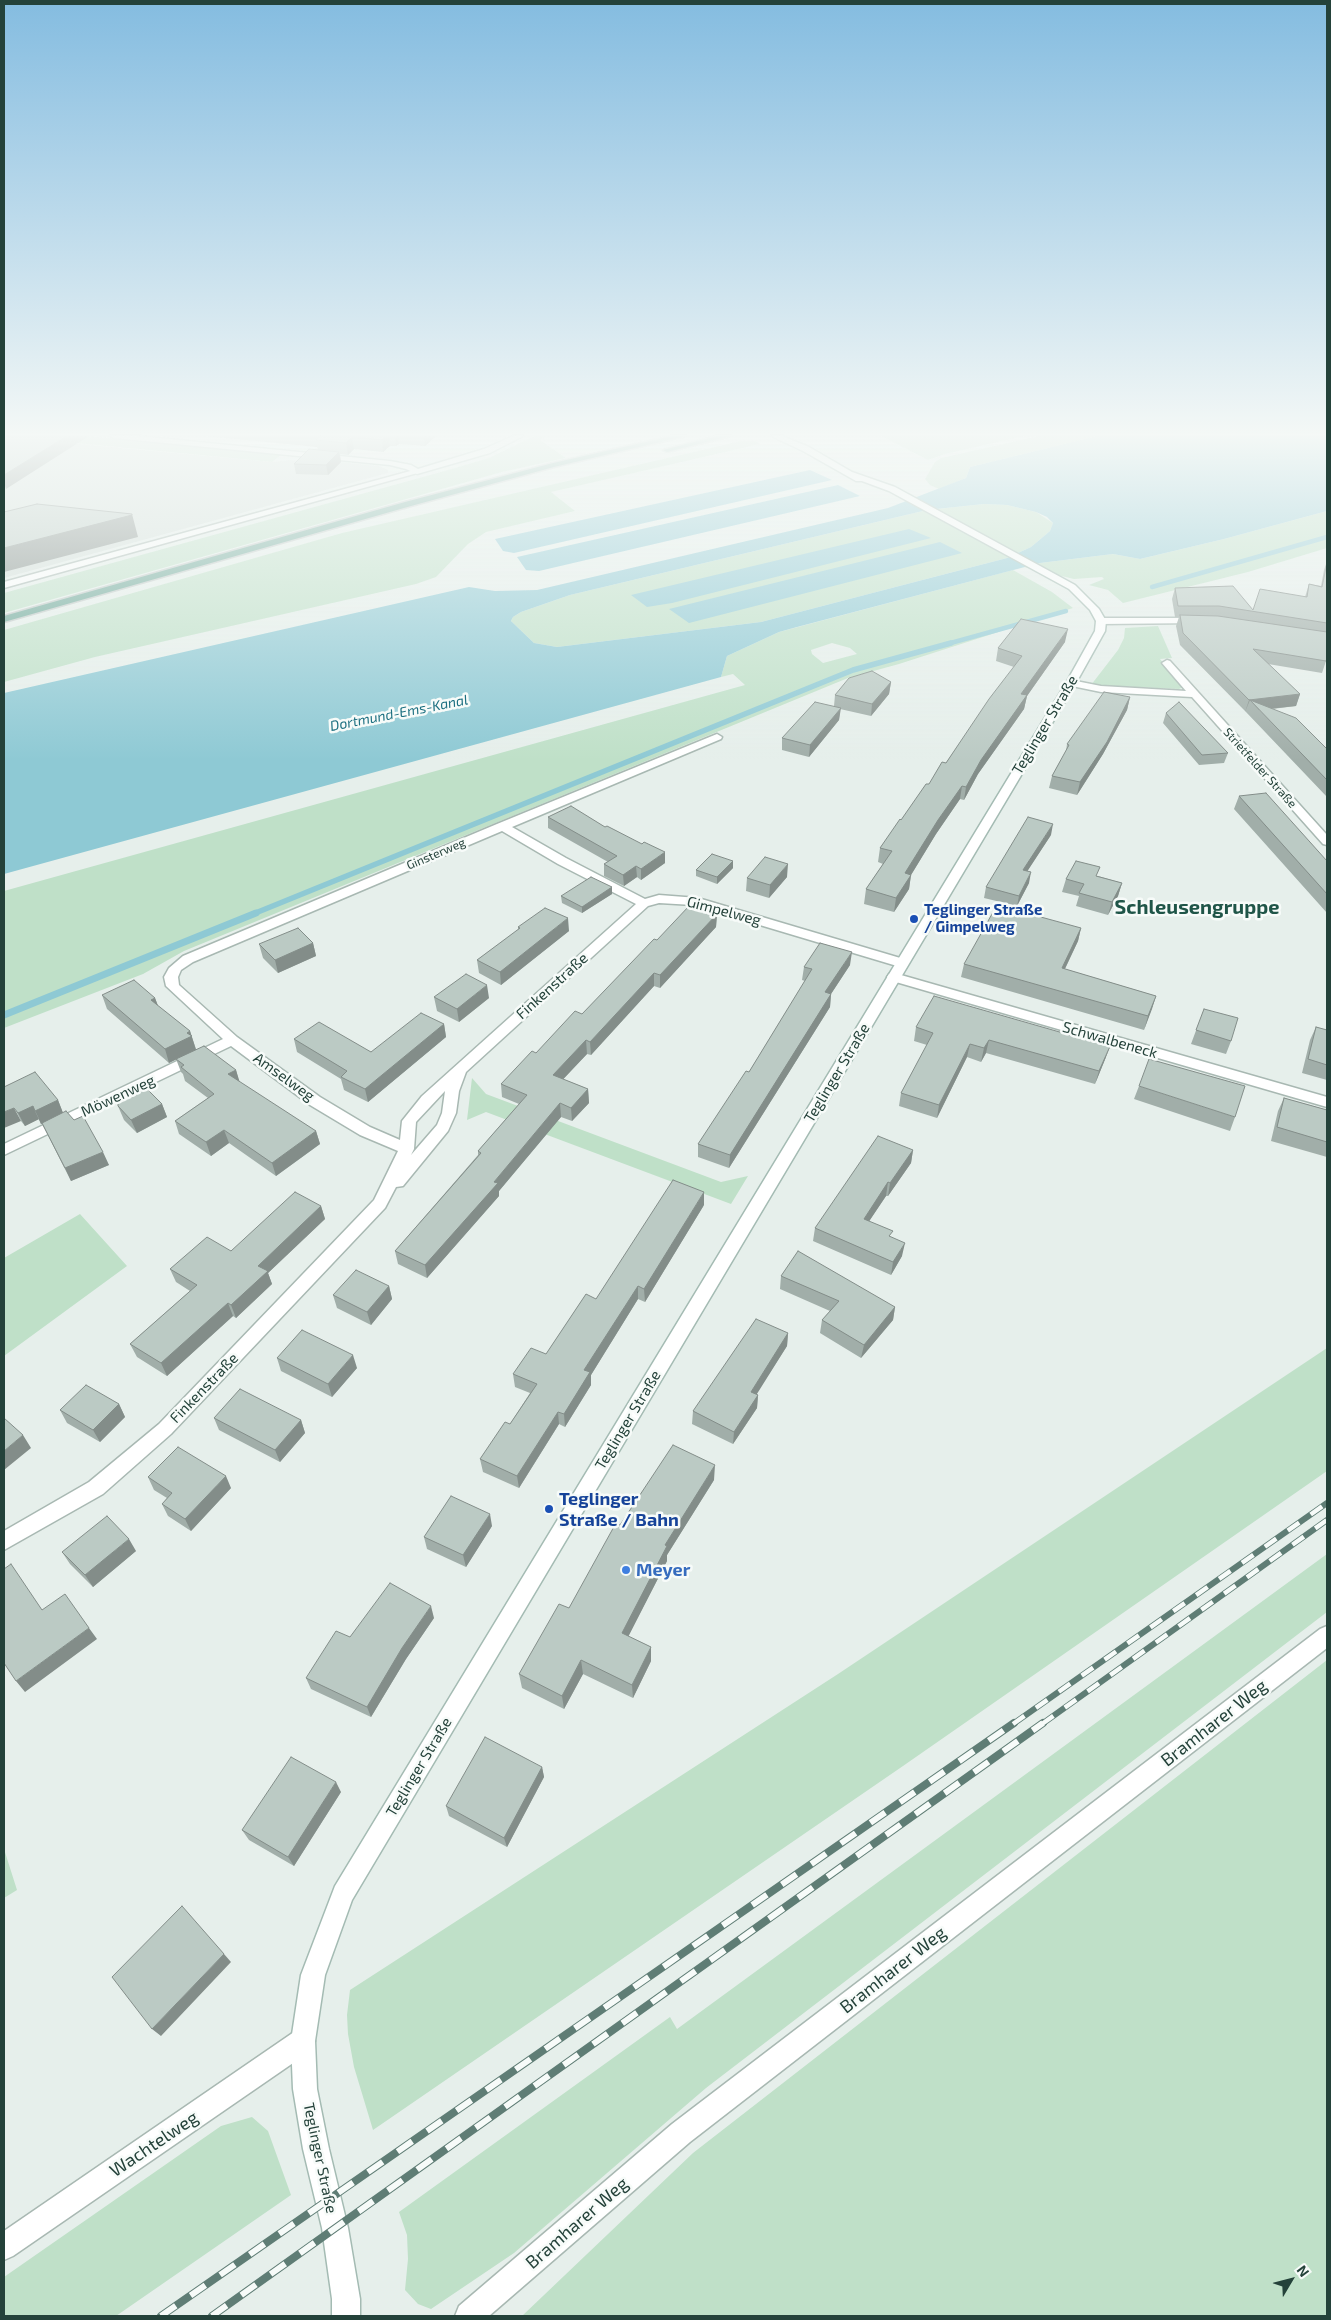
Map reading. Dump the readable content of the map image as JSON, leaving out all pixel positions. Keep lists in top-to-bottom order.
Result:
{
  "streets": {
    "street": [
      "Teglinger Straße",
      "Strietfelder Straße",
      "Ginsterweg",
      "Gimpelweg",
      "Finkenstraße",
      "Schwalbeneck",
      "Amselweg",
      "Möwenweg",
      "Bramharer Weg",
      "Wachtelweg"
    ]
  },
  "crossings": [
    ["Teglinger Straße", "Gimpelweg"],
    ["Teglinger Straße", "Schwalbeneck"],
    ["Teglinger Straße", "Wachtelweg"],
    ["Ginsterweg", "Amselweg"],
    ["Gimpelweg", "Finkenstraße"],
    ["Gimpelweg", "Schwalbeneck"],
    ["Finkenstraße", "Amselweg"],
    ["Amselweg", "Möwenweg"]
  ],
  "districts": ["Schleusengruppe"],
  "water": ["Dortmund-Ems-Kanal"],
  "places": ["Teglinger Straße / Gimpelweg", "Teglinger Straße / Bahn", "Meyer"],
  "north": "top right"
}
